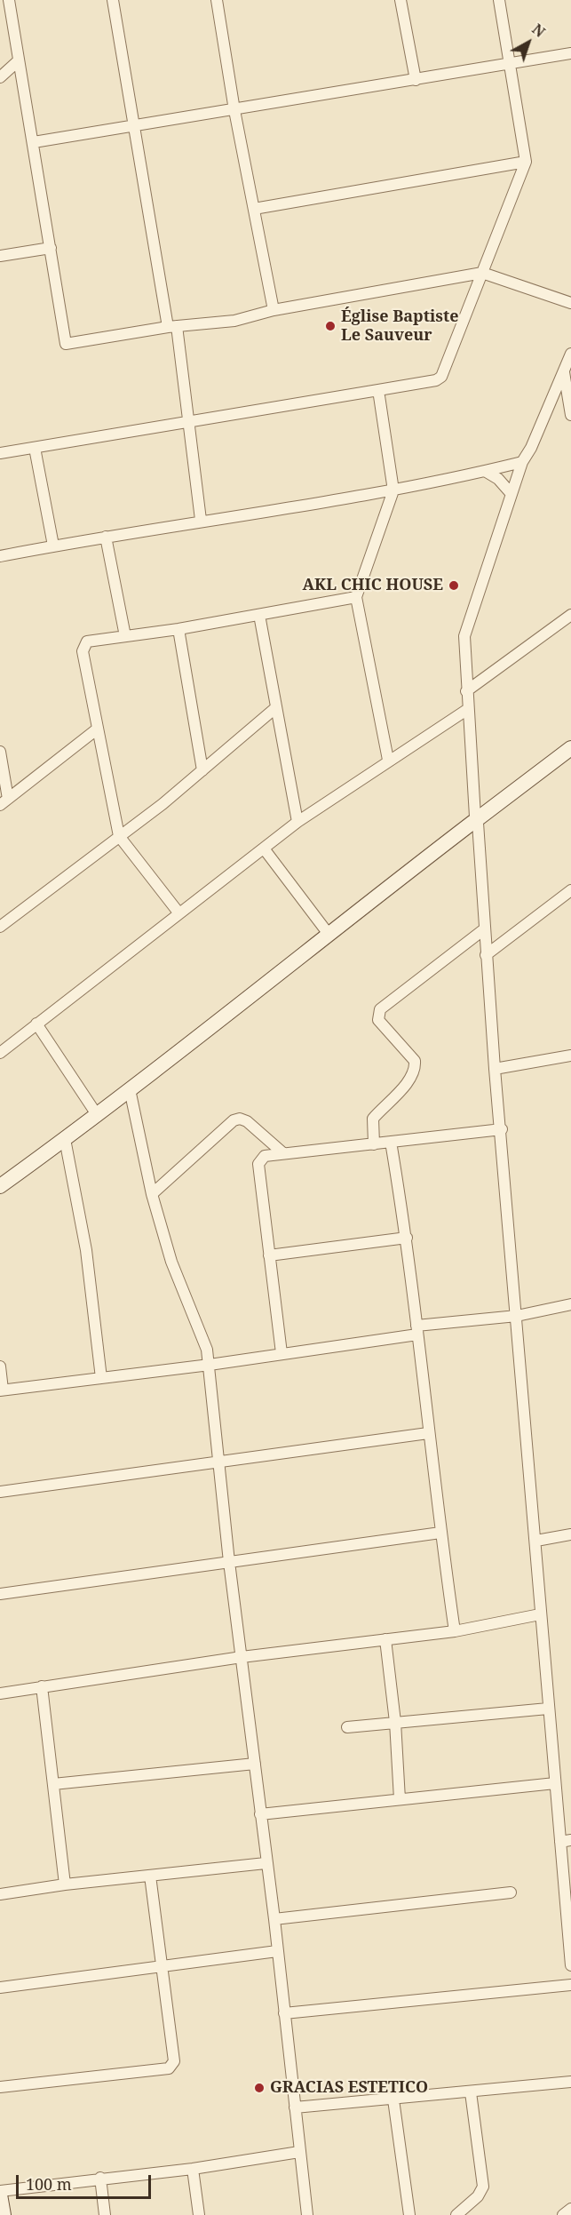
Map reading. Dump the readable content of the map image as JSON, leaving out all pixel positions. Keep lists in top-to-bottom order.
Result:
{
  "places": ["Église Baptiste Le Sauveur", "AKL CHIC HOUSE", "GRACIAS ESTETICO"],
  "scale_bar": "100 m",
  "north": "top right"
}
